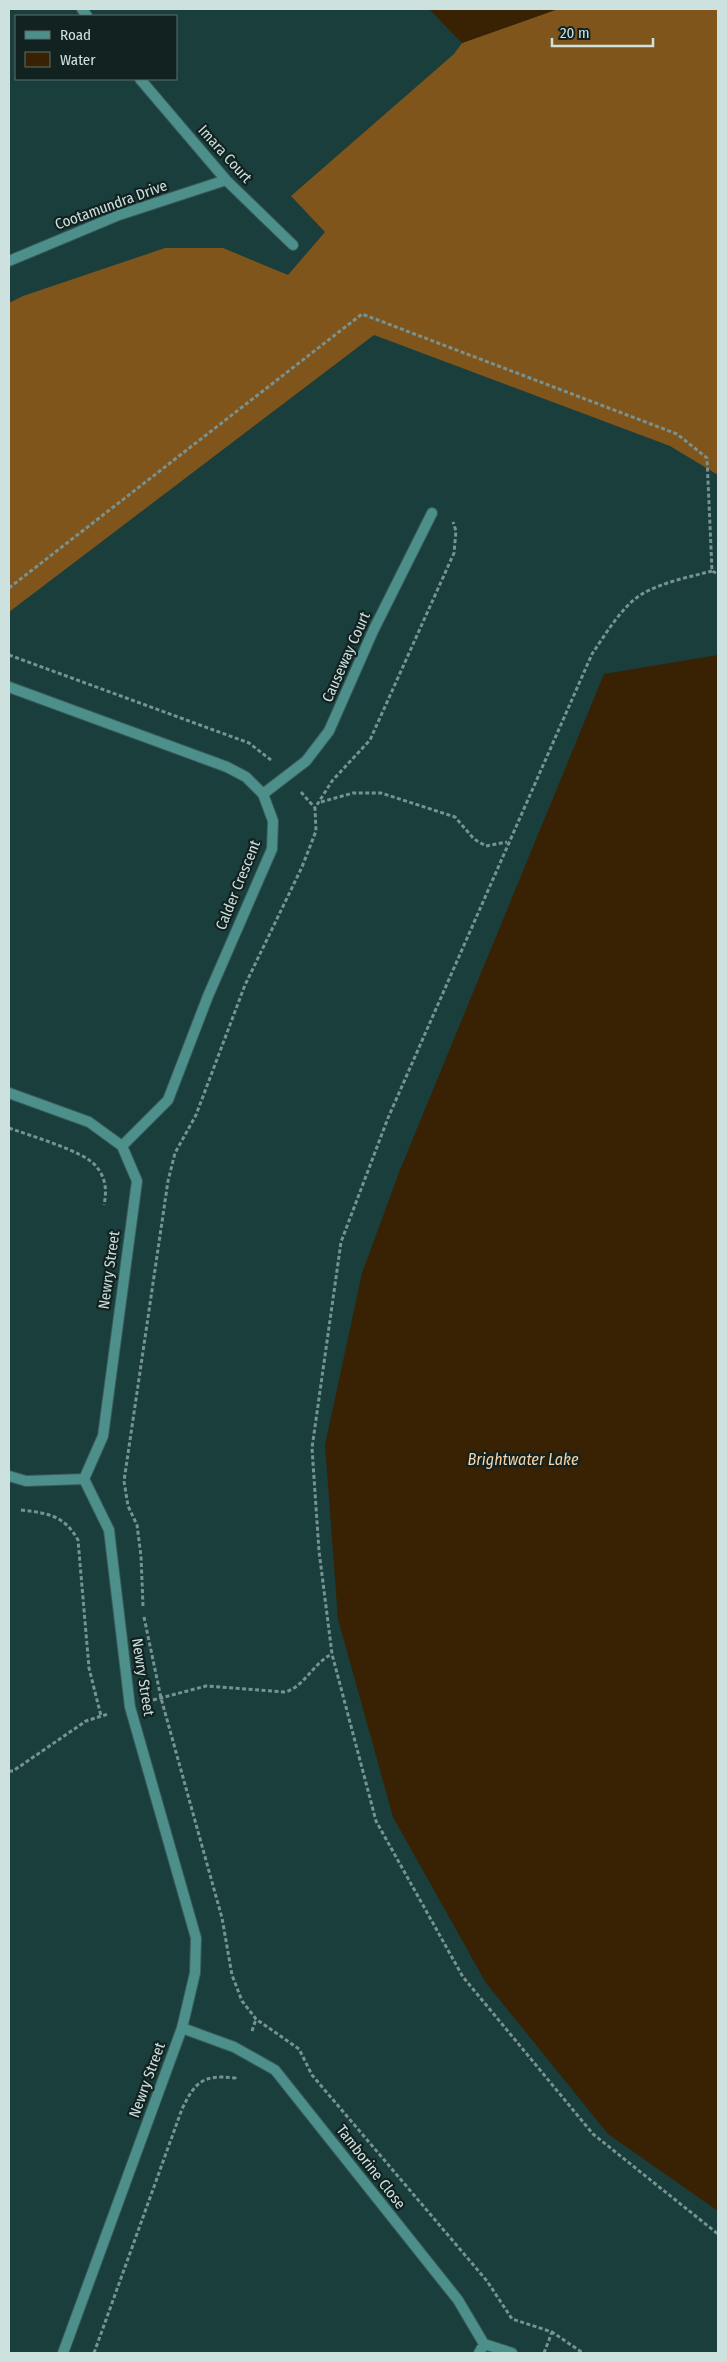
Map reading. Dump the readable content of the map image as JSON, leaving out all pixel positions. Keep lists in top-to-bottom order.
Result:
{
  "streets": {
    "street": [
      "Imara Court",
      "Cootamundra Drive",
      "Causeway Court",
      "Calder Crescent",
      "Newry Street",
      "Tamborine Close"
    ]
  },
  "crossings": [
    ["Imara Court", "Cootamundra Drive"],
    ["Causeway Court", "Calder Crescent"],
    ["Calder Crescent", "Newry Street"],
    ["Newry Street", "Tamborine Close"]
  ],
  "water": ["Brightwater Lake"],
  "legend": ["Road", "Water"],
  "scale_bar": "20 m"
}
